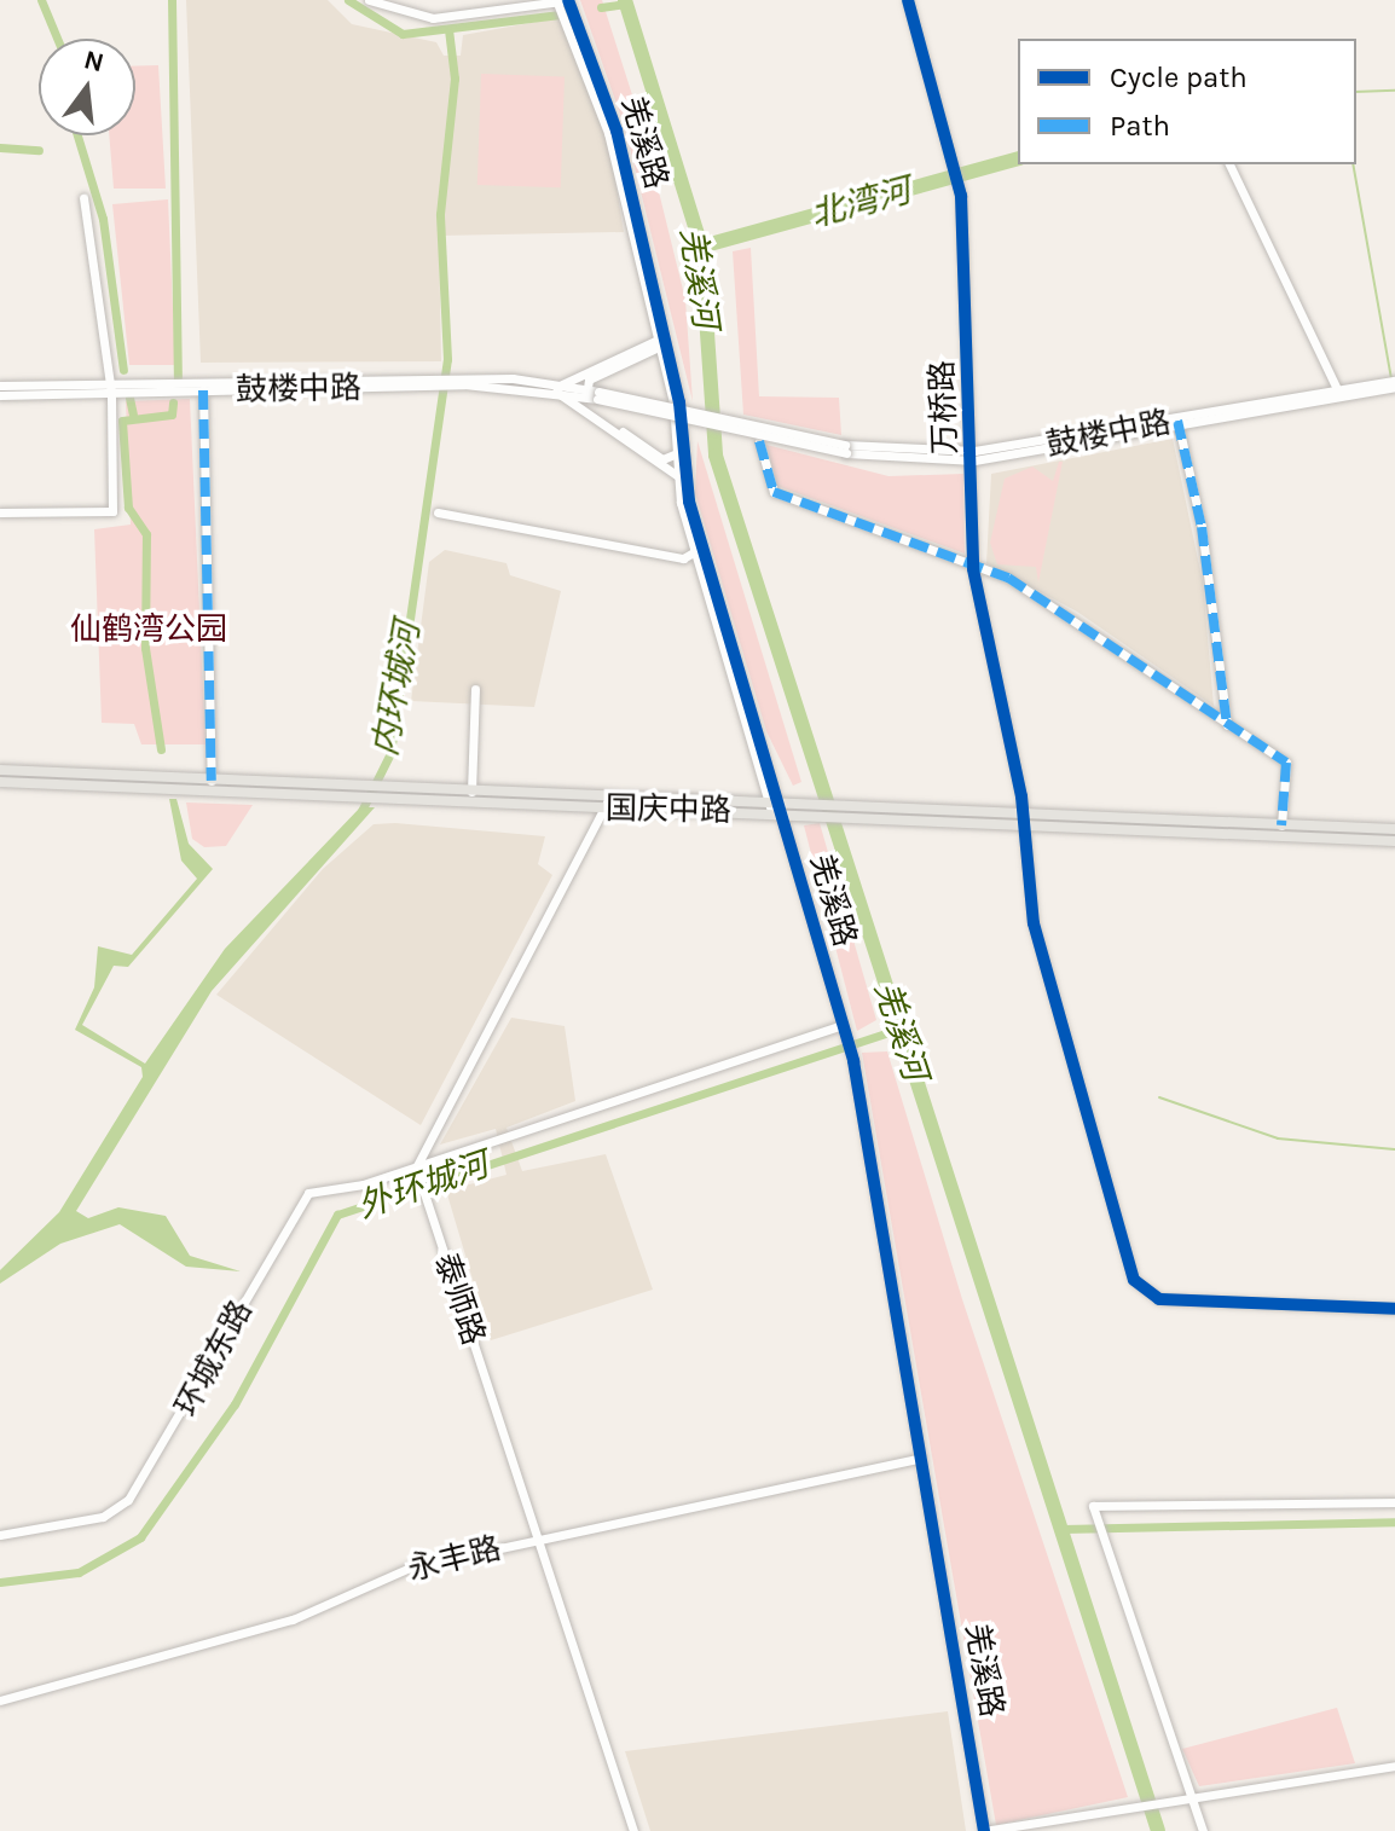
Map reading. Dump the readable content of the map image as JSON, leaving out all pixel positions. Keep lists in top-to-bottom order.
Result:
{
  "streets": {
    "main road": ["国庆中路"],
    "street": [
      "羌溪路",
      "鼓楼中路",
      "万桥路",
      "泰师路",
      "环城东路",
      "永丰路"
    ]
  },
  "crossings": [
    ["羌溪路", "国庆中路"],
    ["羌溪路", "环城东路"],
    ["羌溪路", "永丰路"],
    ["鼓楼中路", "万桥路"],
    ["万桥路", "国庆中路"],
    ["泰师路", "环城东路"],
    ["泰师路", "永丰路"]
  ],
  "water": [
    "北湾河",
    "羌溪河",
    "内环城河",
    "外环城河"
  ],
  "parks": ["仙鹤湾公园"],
  "legend": ["Cycle path", "Path"],
  "north": "top"
}
